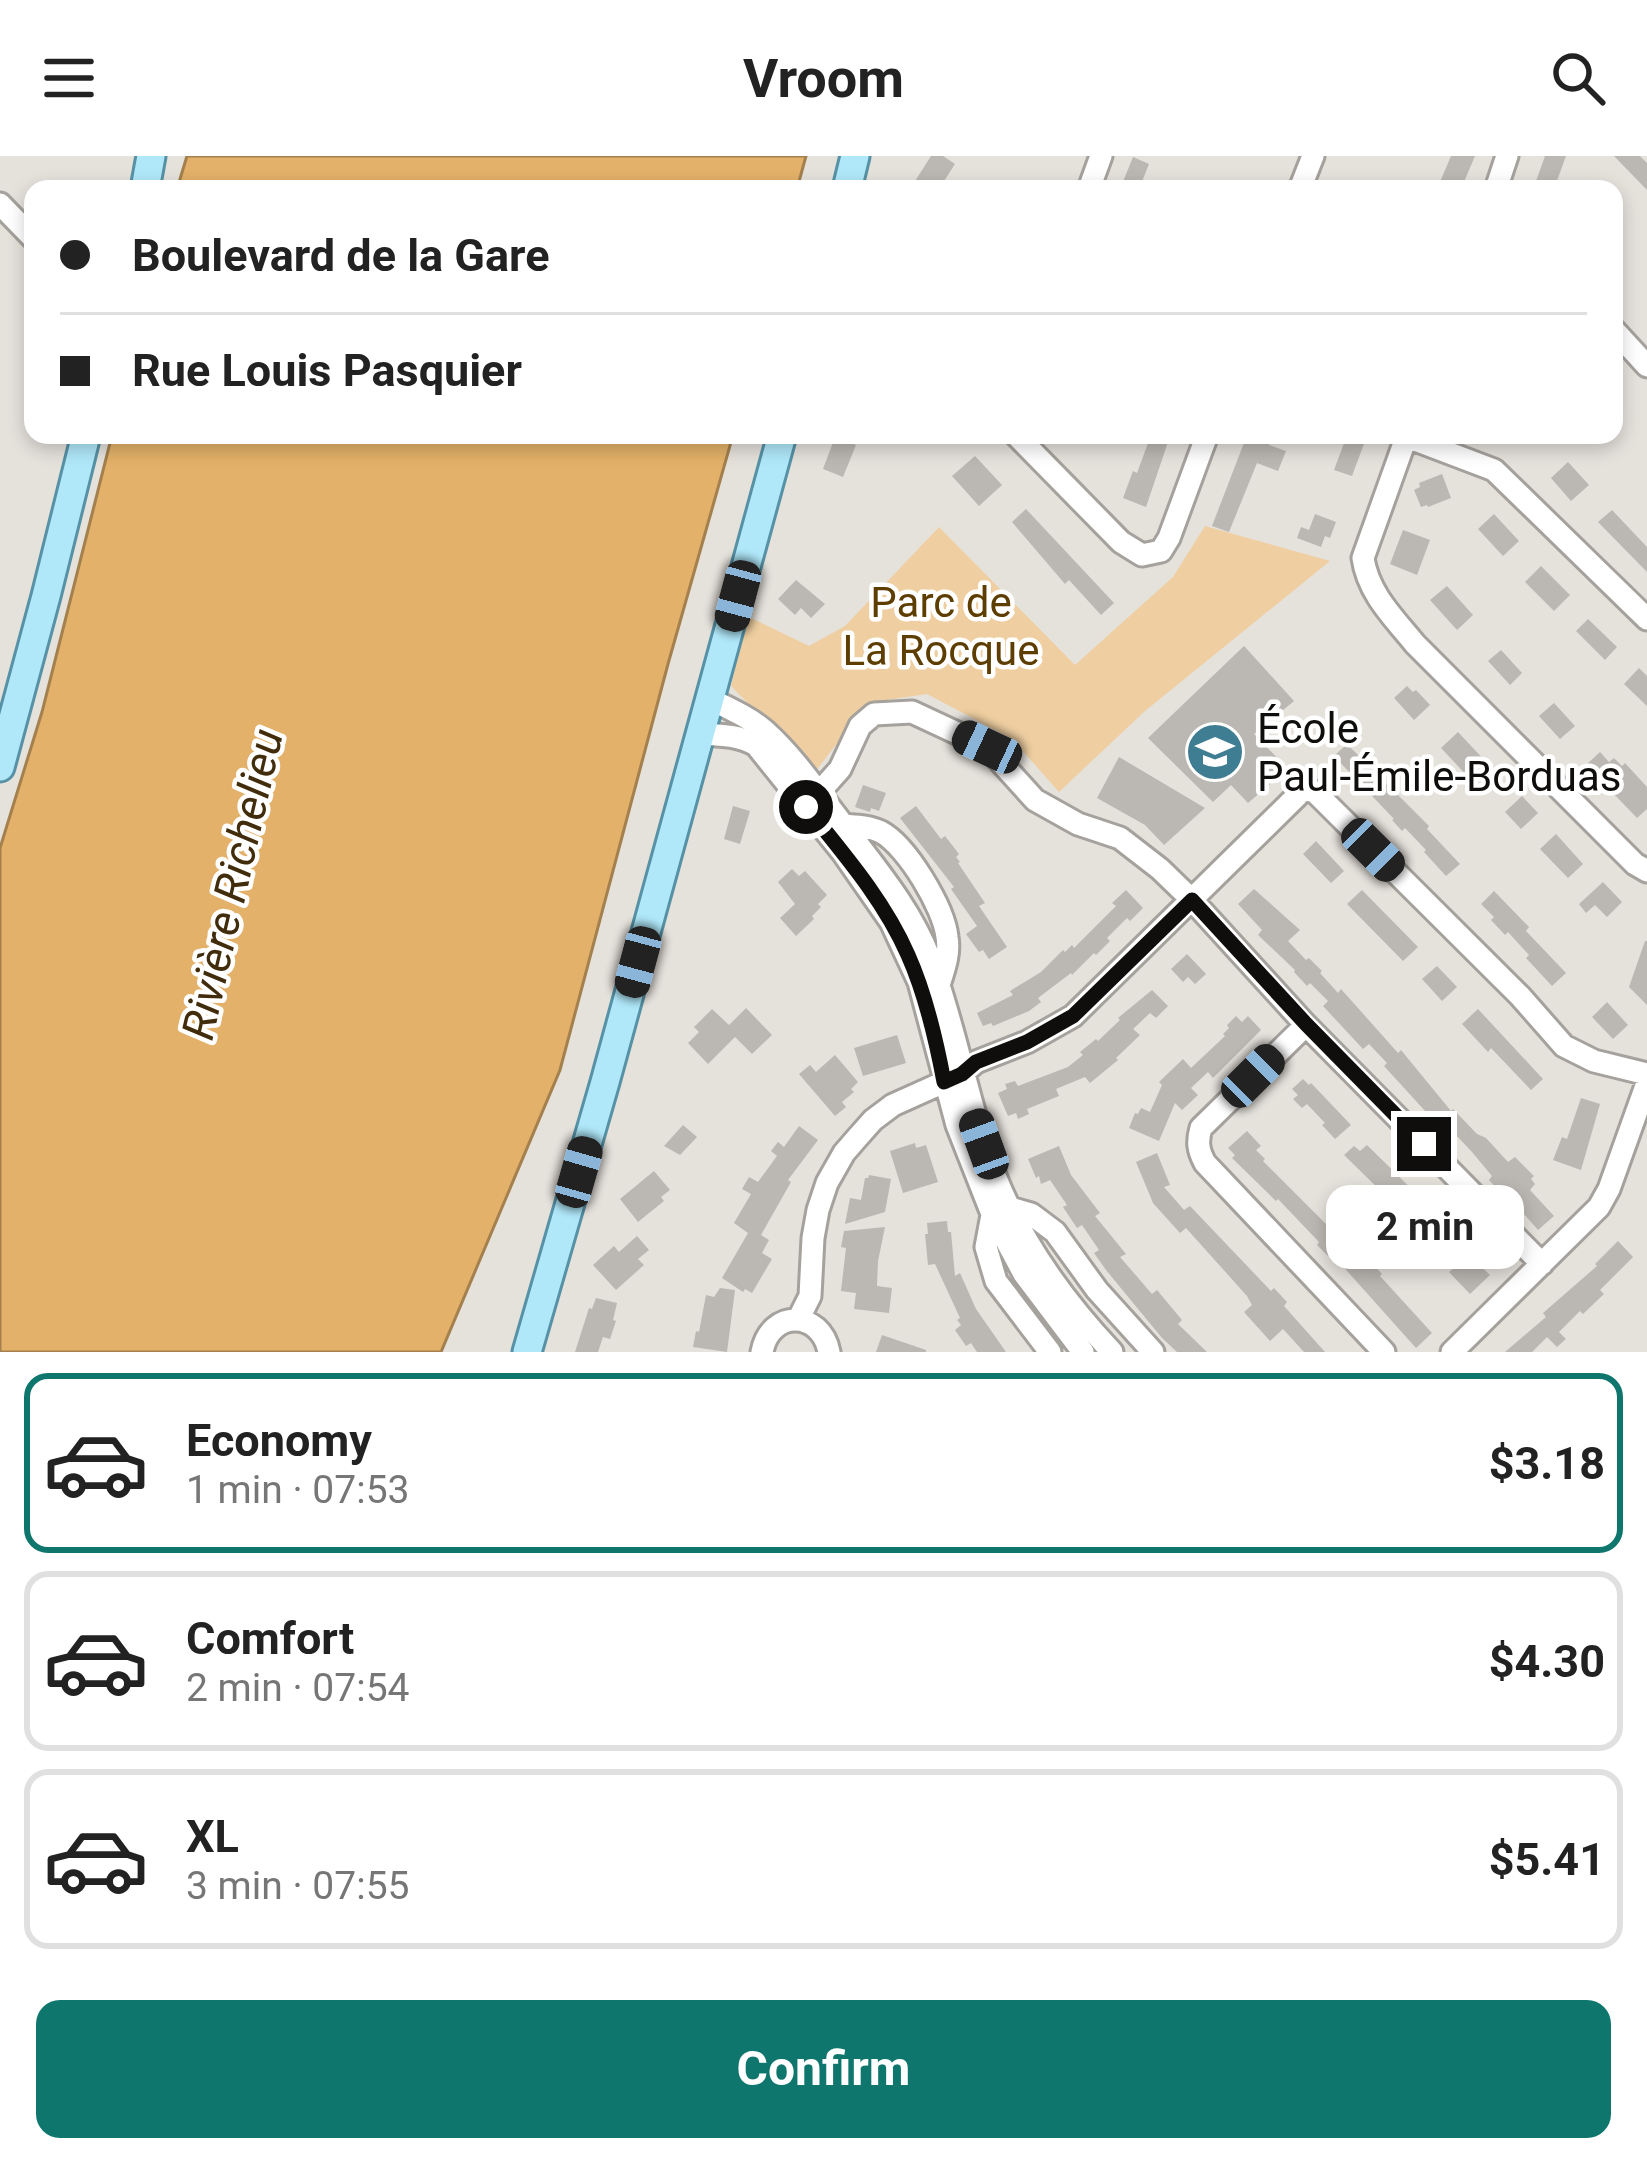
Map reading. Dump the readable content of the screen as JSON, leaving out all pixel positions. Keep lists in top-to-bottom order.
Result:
{
  "water": ["Rivière Richelieu"],
  "parks": ["Parc de La Rocque"],
  "places": {
    "school or university": ["École Paul-Émile-Borduas"]
  },
  "page": {
    "header": "Vroom",
    "banner": ["Boulevard de la Gare", "Rue Louis Pasquier"],
    "bubble": "2 min",
    "list": [
      {
        "name": "Economy",
        "note": "1 min · 07:53",
        "value": "$3.18"
      },
      {
        "name": "Comfort",
        "note": "2 min · 07:54",
        "value": "$4.30"
      },
      {
        "name": "XL",
        "note": "3 min · 07:55",
        "value": "$5.41"
      }
    ],
    "buttons": "Confirm"
  }
}
